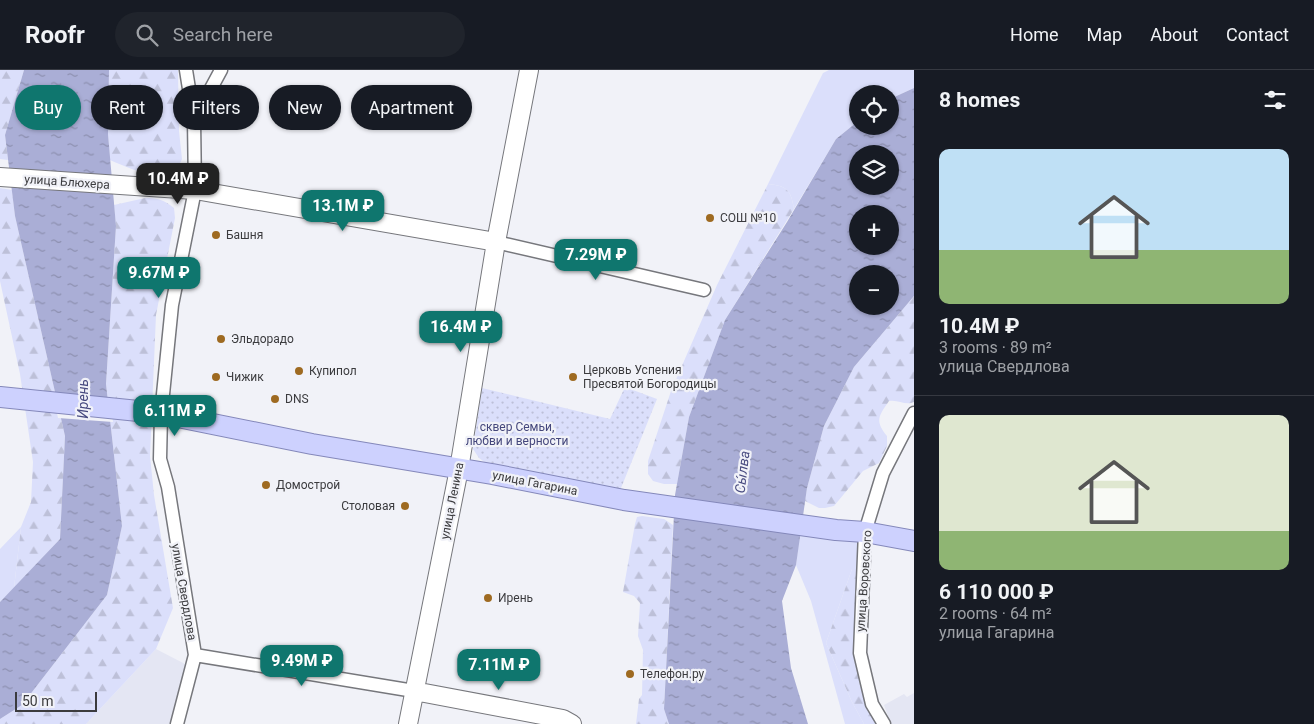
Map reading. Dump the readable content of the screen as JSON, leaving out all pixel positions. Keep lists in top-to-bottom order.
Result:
{
  "streets": {
    "main road": ["улица Гагарина"],
    "street": [
      "улица Блюхера",
      "улица Ленина",
      "улица Воровского",
      "улица Свердлова"
    ]
  },
  "crossings": [
    ["улица Блюхера", "улица Ленина"],
    ["улица Гагарина", "улица Ленина"],
    ["улица Гагарина", "улица Воровского"],
    ["улица Гагарина", "улица Свердлова"]
  ],
  "water": ["Ирень", "Сы́лва"],
  "parks": ["сквер Семьи, любви и верности"],
  "places": [
    "СОШ №10",
    "Башня",
    "Эльдорадо",
    "Купипол",
    "Чижик",
    "Церковь Успения Пресвятой Богородицы",
    "DNS",
    "Домострой",
    "Столовая",
    "Ирень",
    "Телефон.ру"
  ],
  "scale_bar": "50 m",
  "page": {
    "header": "Roofr",
    "search": "Search here",
    "nav": [
      "Home",
      "Map",
      "About",
      "Contact"
    ],
    "heading": "8 homes",
    "map_buttons": ["+", "−"],
    "chip": [
      "Buy",
      "Rent",
      "Filters",
      "New",
      "Apartment"
    ],
    "list": [
      {
        "name": "10.4M ₽",
        "note": "3 rooms · 89 m² · улица Свердлова"
      },
      {
        "name": "6 110 000 ₽",
        "note": "2 rooms · 64 m² · улица Гагарина"
      }
    ],
    "price": [
      "10.4M ₽",
      "13.1M ₽",
      "7.29M ₽",
      "9.67M ₽",
      "16.4M ₽",
      "6.11M ₽",
      "9.49M ₽",
      "7.11M ₽"
    ],
    "scale": "50 m"
  }
}
